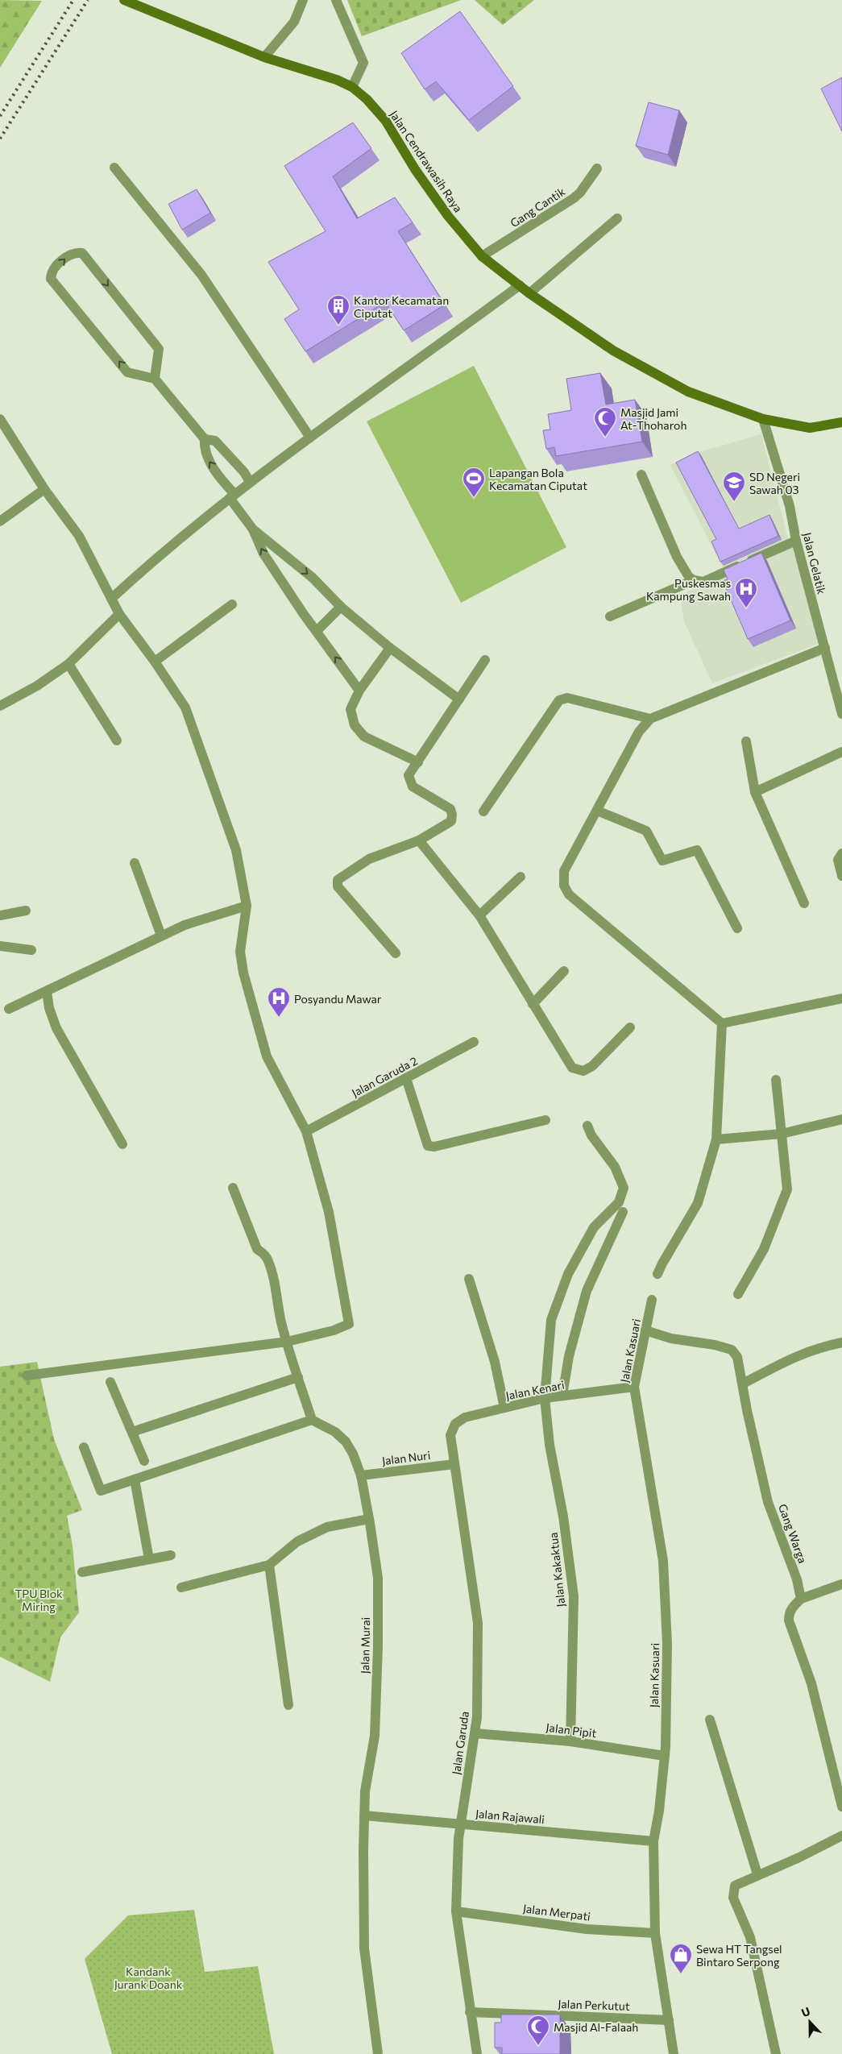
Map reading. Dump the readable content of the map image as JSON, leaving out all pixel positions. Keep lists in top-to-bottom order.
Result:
{
  "streets": {
    "main road": ["Jalan Cendrawasih Raya"],
    "street": [
      "Gang Cantik",
      "Jalan Gelatik",
      "Jalan Garuda 2",
      "Jalan Kasuari",
      "Jalan Kenari",
      "Jalan Nuri",
      "Gang Warga",
      "Jalan Kakaktua",
      "Jalan Murai",
      "Jalan Pipit",
      "Jalan Garuda",
      "Jalan Rajawali",
      "Jalan Merpati",
      "Jalan Perkutut"
    ]
  },
  "crossings": [
    ["Jalan Cendrawasih Raya", "Gang Cantik"],
    ["Jalan Cendrawasih Raya", "Jalan Gelatik"],
    ["Jalan Kasuari", "Jalan Kenari"],
    ["Jalan Kasuari", "Gang Warga"],
    ["Jalan Kasuari", "Jalan Pipit"],
    ["Jalan Kasuari", "Jalan Rajawali"],
    ["Jalan Kasuari", "Jalan Merpati"],
    ["Jalan Kasuari", "Jalan Perkutut"],
    ["Jalan Kenari", "Jalan Kakaktua"],
    ["Jalan Kenari", "Jalan Garuda"],
    ["Jalan Nuri", "Jalan Murai"],
    ["Jalan Nuri", "Jalan Garuda"],
    ["Jalan Kakaktua", "Jalan Pipit"],
    ["Jalan Murai", "Jalan Rajawali"],
    ["Jalan Pipit", "Jalan Garuda"],
    ["Jalan Garuda", "Jalan Rajawali"],
    ["Jalan Garuda", "Jalan Merpati"],
    ["Jalan Garuda", "Jalan Perkutut"]
  ],
  "parks": ["TPU Blok Miring", "Kandank Jurank Doank"],
  "places": {
    "building": ["Kantor Kecamatan Ciputat"],
    "mosque": ["Masjid Jami At-Thoharoh", "Masjid Al-Falaah"],
    "sports": ["Lapangan Bola Kecamatan Ciputat"],
    "school or university": ["SD Negeri Sawah 03"],
    "hospital": ["Puskesmas Kampung Sawah", "Posyandu Mawar"],
    "shop": ["Sewa HT Tangsel Bintaro Serpong"]
  },
  "north": "top"
}
